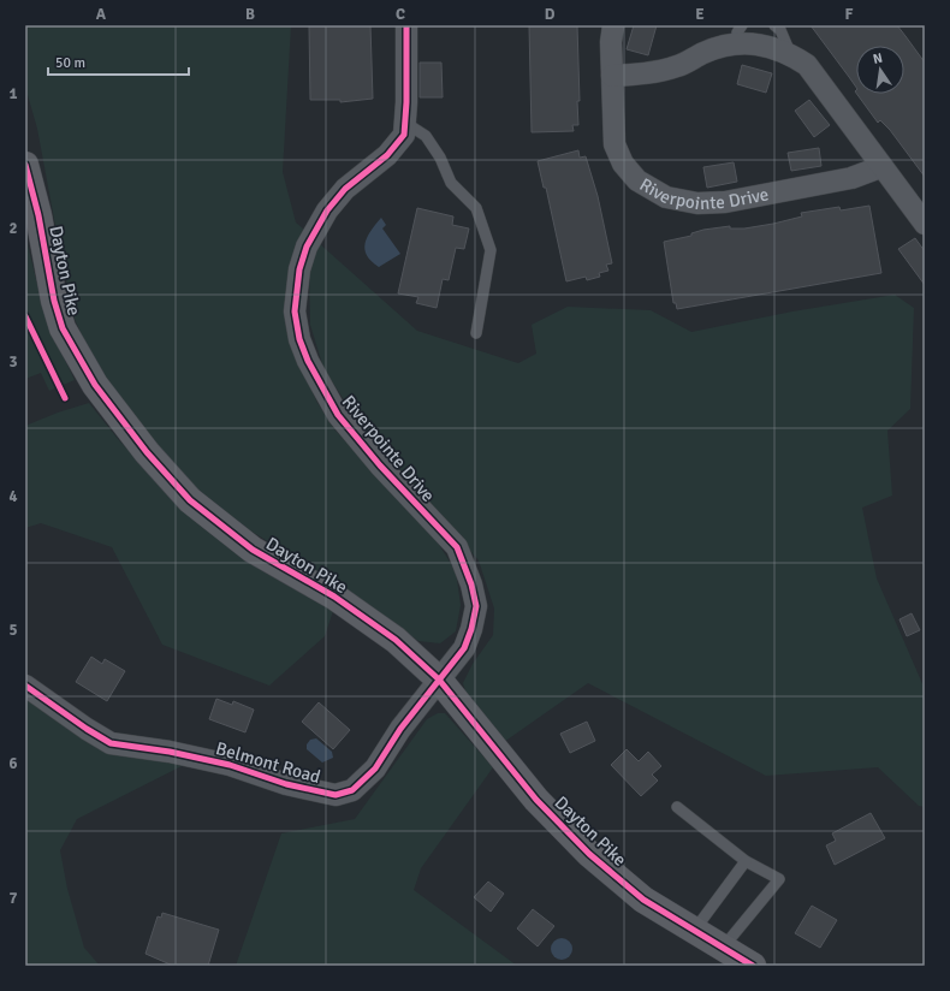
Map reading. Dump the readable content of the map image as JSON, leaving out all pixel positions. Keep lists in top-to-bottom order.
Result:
{
  "streets": {
    "street": ["Riverpointe Drive", "Dayton Pike", "Belmont Road"]
  },
  "crossings": [
    ["Riverpointe Drive", "Dayton Pike"],
    ["Riverpointe Drive", "Belmont Road"],
    ["Dayton Pike", "Belmont Road"]
  ],
  "scale_bar": "50 m",
  "north": "top",
  "grid": {
    "columns": [
      "A",
      "B",
      "C",
      "D",
      "E",
      "F"
    ],
    "rows": [
      "1",
      "2",
      "3",
      "4",
      "5",
      "6",
      "7"
    ]
  }
}
